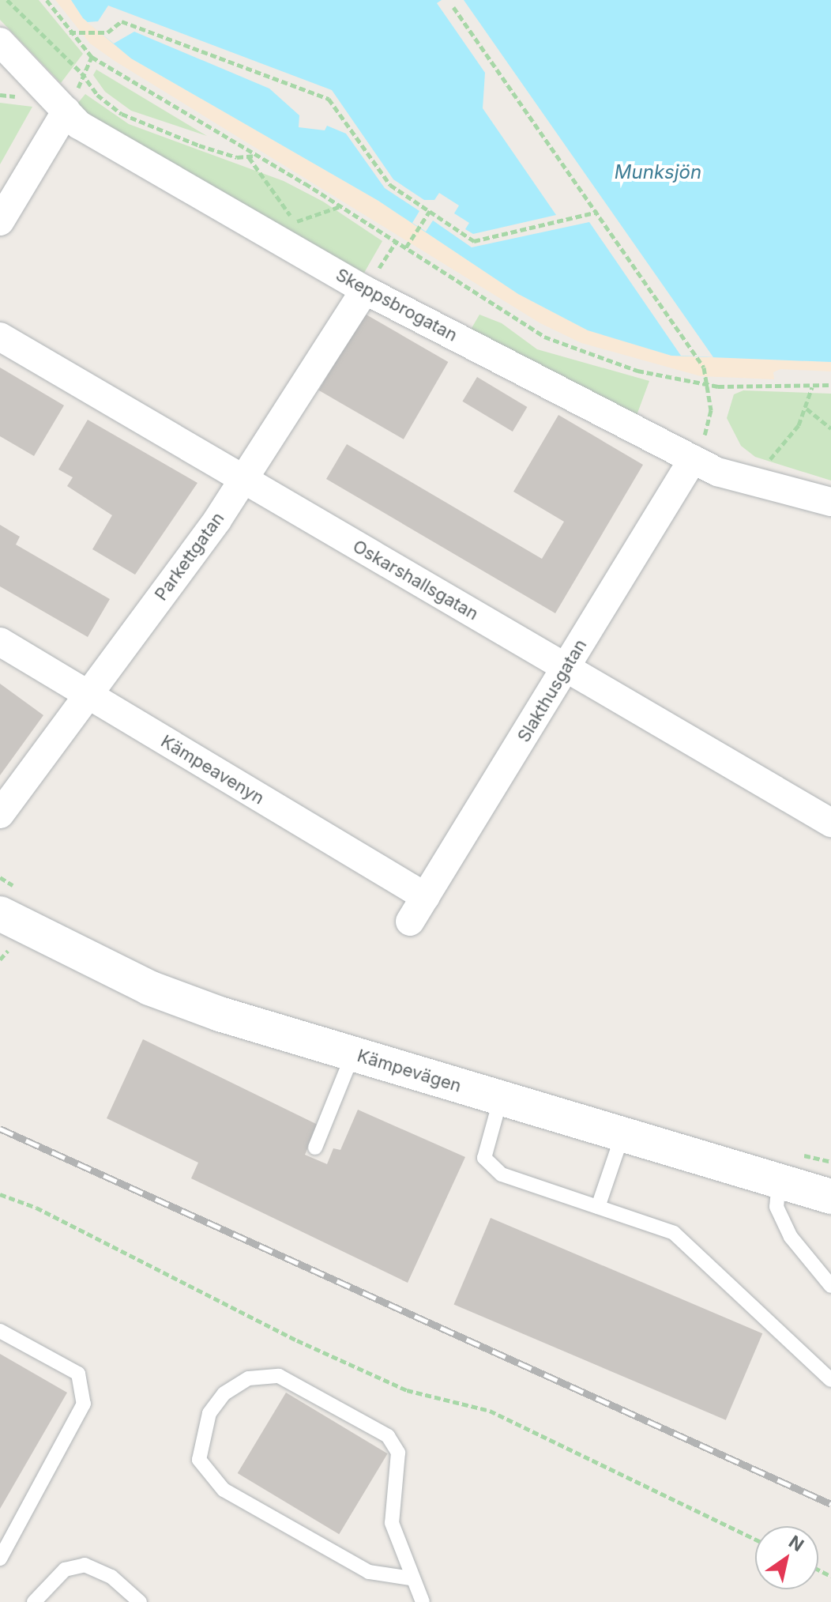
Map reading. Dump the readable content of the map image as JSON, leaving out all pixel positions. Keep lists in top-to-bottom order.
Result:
{
  "streets": {
    "main road": ["Kämpevägen"],
    "street": [
      "Skeppsbrogatan",
      "Parkettgatan",
      "Oskarshallsgatan",
      "Slakthusgatan",
      "Kämpeavenyn"
    ]
  },
  "crossings": [
    ["Skeppsbrogatan", "Parkettgatan"],
    ["Skeppsbrogatan", "Slakthusgatan"],
    ["Parkettgatan", "Oskarshallsgatan"],
    ["Parkettgatan", "Kämpeavenyn"],
    ["Oskarshallsgatan", "Slakthusgatan"],
    ["Slakthusgatan", "Kämpeavenyn"]
  ],
  "water": ["Munksjön"],
  "north": "top right"
}
